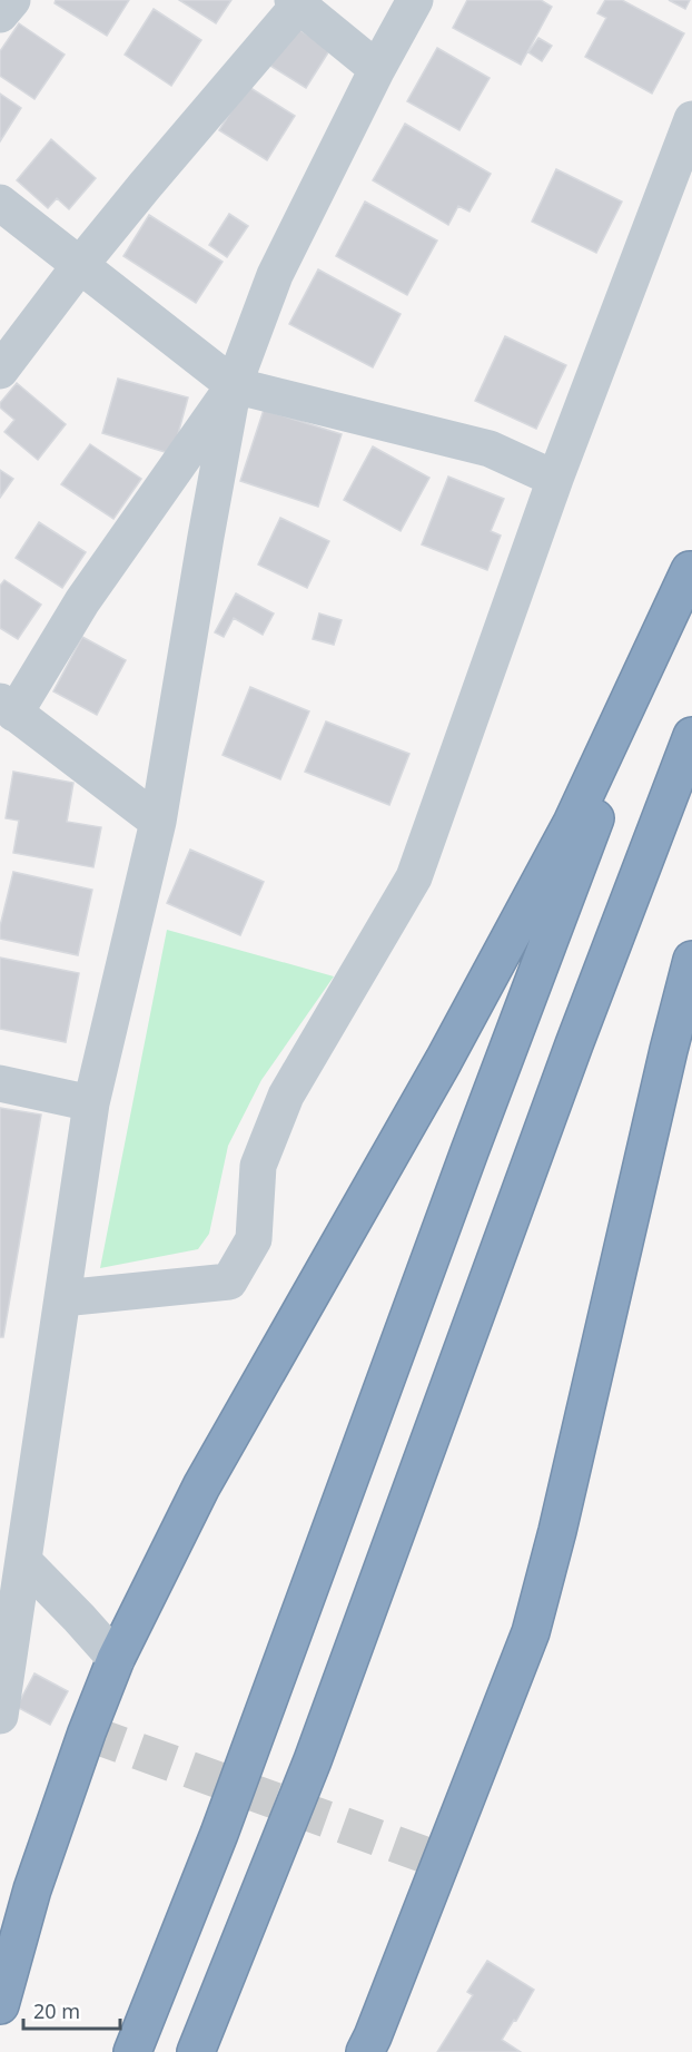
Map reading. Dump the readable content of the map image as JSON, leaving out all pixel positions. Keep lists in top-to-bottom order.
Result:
{
  "scale_bar": "20 m"
}
